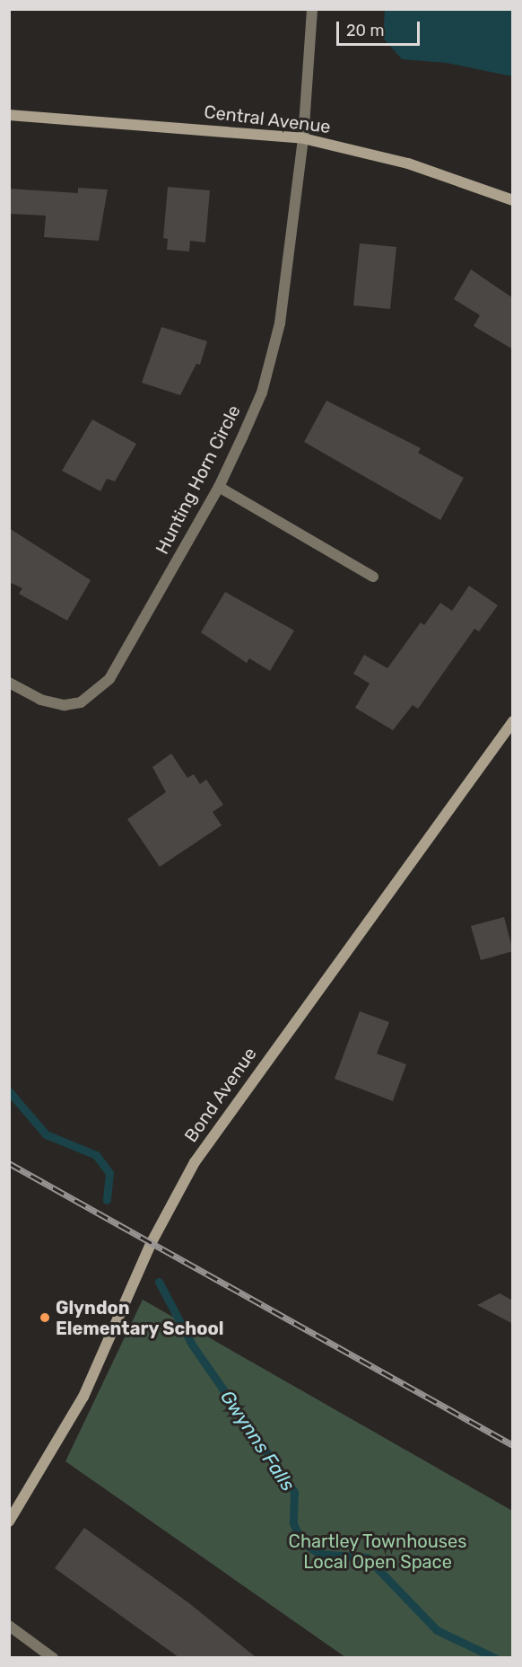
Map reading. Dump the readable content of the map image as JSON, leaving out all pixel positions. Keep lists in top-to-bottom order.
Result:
{
  "streets": {
    "street": ["Central Avenue", "Hunting Horn Circle", "Bond Avenue"]
  },
  "crossings": [
    ["Central Avenue", "Hunting Horn Circle"]
  ],
  "water": ["Gwynns Falls"],
  "parks": ["Chartley Townhouses Local Open Space"],
  "places": ["Glyndon Elementary School"],
  "scale_bar": "20 m"
}
